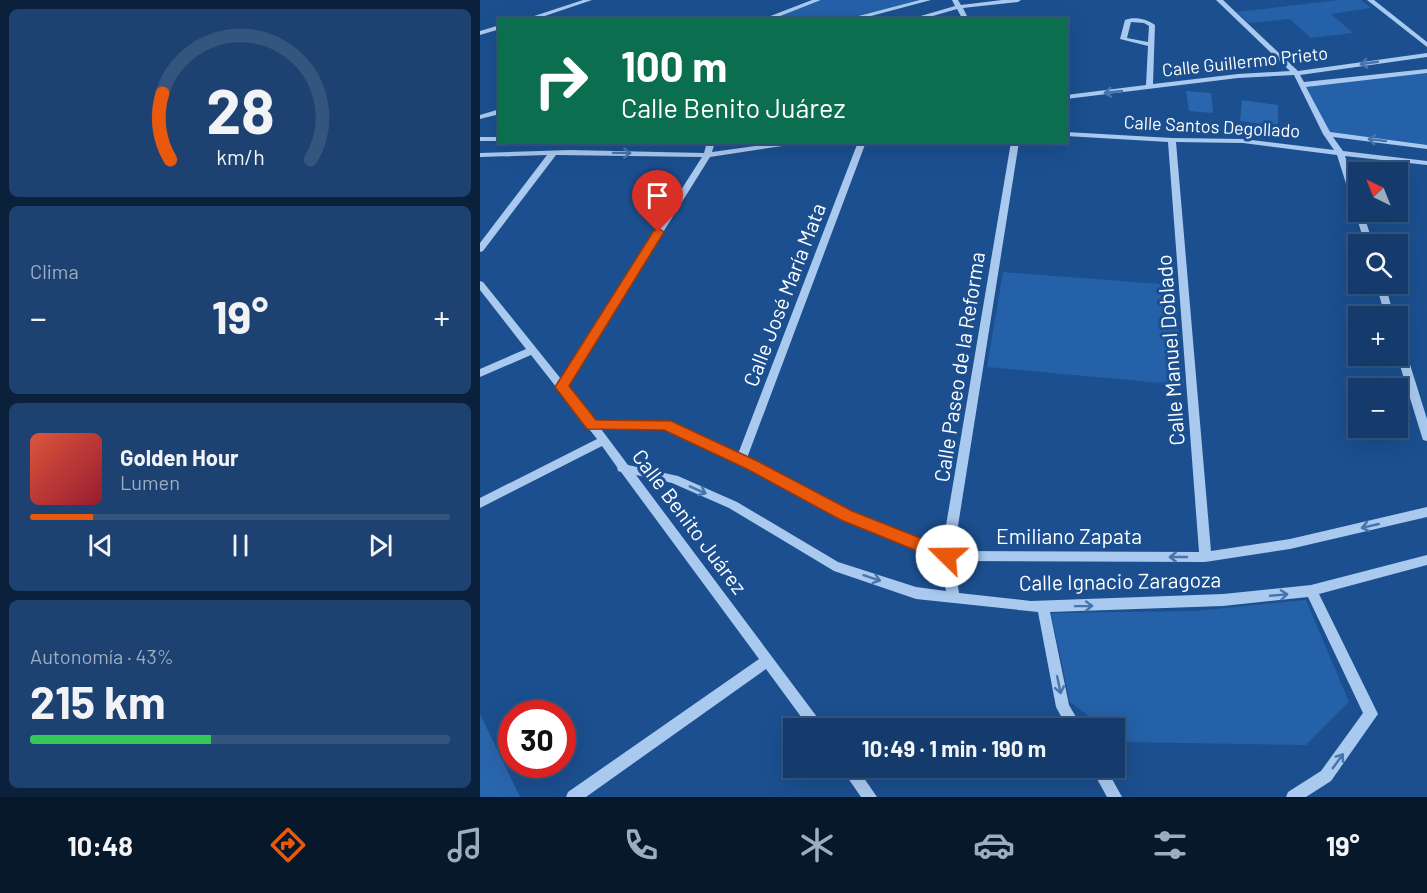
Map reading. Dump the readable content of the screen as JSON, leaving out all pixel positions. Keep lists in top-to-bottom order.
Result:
{
  "streets": {
    "street": [
      "Calle Guillermo Prieto",
      "Calle Santos Degollado",
      "Calle José María Mata",
      "Calle Manuel Doblado",
      "Calle Paseo de la Reforma",
      "Calle Benito Juárez",
      "Emiliano Zapata",
      "Calle Ignacio Zaragoza"
    ]
  },
  "crossings": [
    ["Calle Santos Degollado", "Calle Manuel Doblado"],
    ["Calle José María Mata", "Emiliano Zapata"],
    ["Calle Manuel Doblado", "Emiliano Zapata"],
    ["Calle Paseo de la Reforma", "Emiliano Zapata"],
    ["Calle Paseo de la Reforma", "Calle Ignacio Zaragoza"],
    ["Calle Benito Juárez", "Emiliano Zapata"],
    ["Calle Benito Juárez", "Calle Ignacio Zaragoza"]
  ],
  "one_way": ["Emiliano Zapata", "Calle Ignacio Zaragoza"],
  "north": "top left",
  "page": {
    "turn": ["100 m", "Calle Benito Juárez"],
    "map_buttons": ["+", "−"],
    "tile": [
      "Clima",
      ["Autonomía · 43%", "215 km"]
    ],
    "heat": ["−", "19°", "+"],
    "song": ["Golden Hour", "Lumen"],
    "limit": "30",
    "trip": "10:49 · 1 min · 190 m",
    "tabs": ["10:48", "19°"],
    "gauge": ["28", "km/h"]
  }
}
